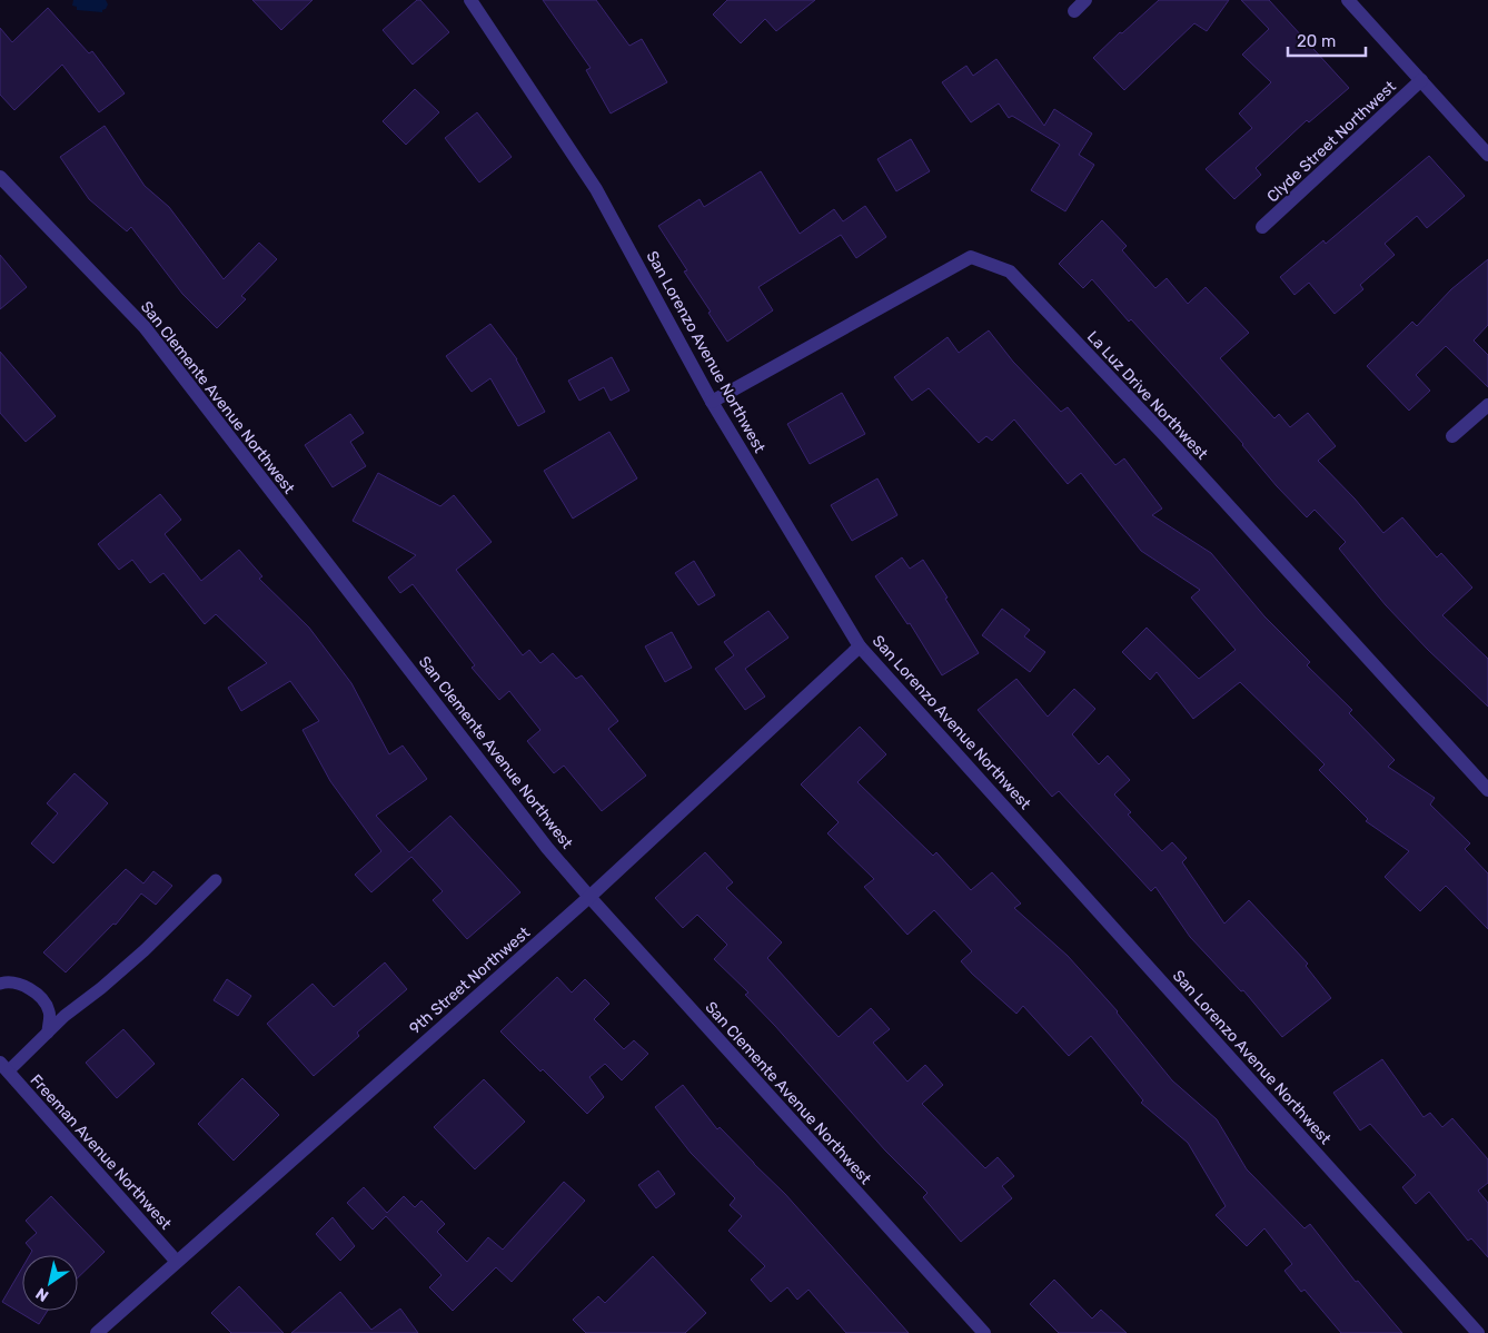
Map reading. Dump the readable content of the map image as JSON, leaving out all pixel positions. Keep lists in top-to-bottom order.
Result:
{
  "streets": {
    "street": [
      "Clyde Street Northwest",
      "San Lorenzo Avenue Northwest",
      "La Luz Drive Northwest",
      "San Clemente Avenue Northwest",
      "9th Street Northwest",
      "Freeman Avenue Northwest"
    ]
  },
  "crossings": [
    ["San Lorenzo Avenue Northwest", "La Luz Drive Northwest"],
    ["San Lorenzo Avenue Northwest", "9th Street Northwest"],
    ["San Clemente Avenue Northwest", "9th Street Northwest"],
    ["9th Street Northwest", "Freeman Avenue Northwest"]
  ],
  "scale_bar": "20 m",
  "north": "bottom left"
}
